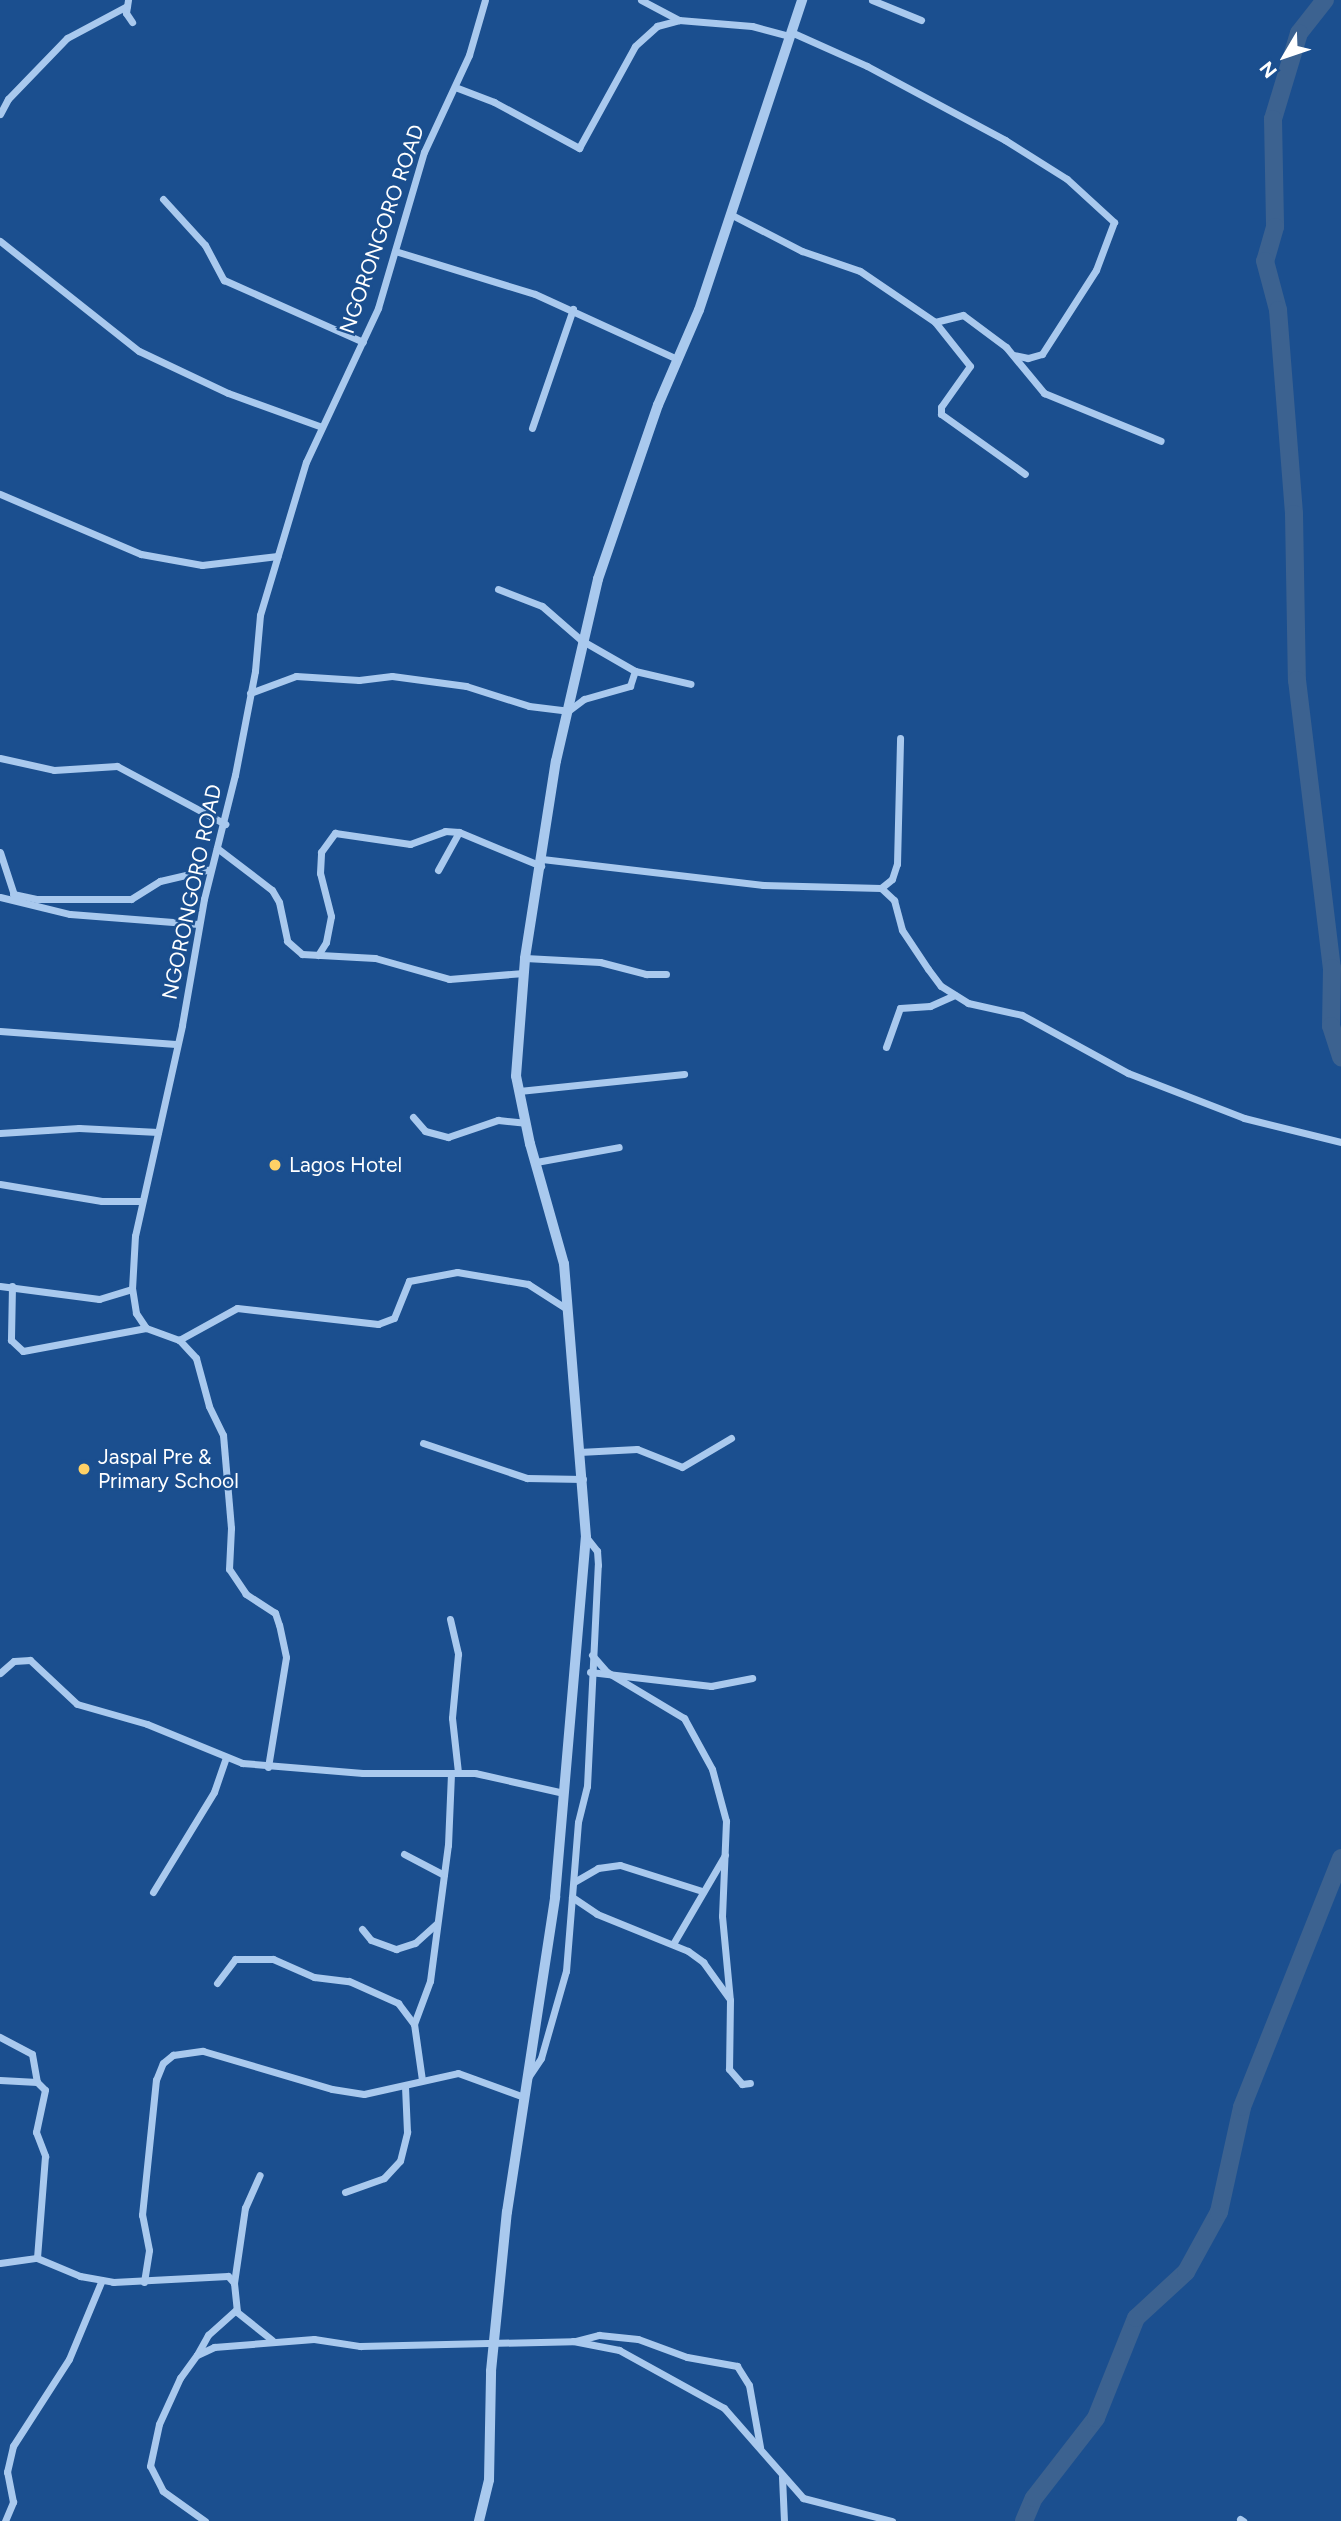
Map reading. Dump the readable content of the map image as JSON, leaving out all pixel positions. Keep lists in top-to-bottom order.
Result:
{
  "streets": {
    "street": ["NGORONGORO ROAD"]
  },
  "places": ["Lagos Hotel", "Jaspal Pre & Primary School"],
  "north": "bottom left"
}
